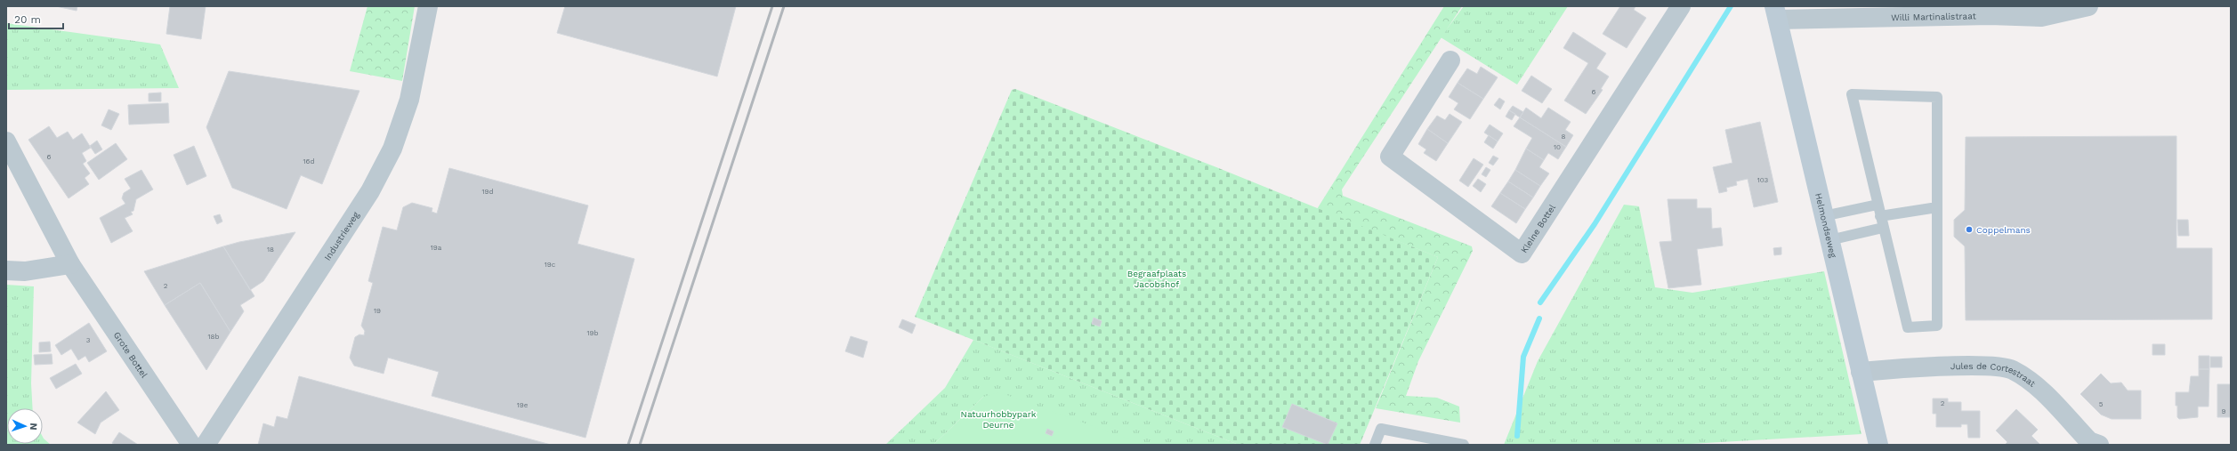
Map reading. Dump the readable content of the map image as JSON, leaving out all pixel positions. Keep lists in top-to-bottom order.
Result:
{
  "streets": {
    "street": [
      "Willi Martinalistraat",
      "Helmondseweg",
      "Kleine Bottel",
      "Industrieweg",
      "Grote Bottel",
      "Jules de Cortestraat"
    ]
  },
  "crossings": [
    ["Willi Martinalistraat", "Helmondseweg"],
    ["Helmondseweg", "Jules de Cortestraat"]
  ],
  "parks": ["Begraafplaats Jacobshof", "Natuurhobbypark Deurne"],
  "places": ["Coppelmans"],
  "house_numbers": [
    "6",
    "8",
    "10",
    "6",
    "16d",
    "103",
    "19d",
    "19a",
    "18",
    "19c",
    "2",
    "19",
    "19b",
    "18b",
    "3",
    "2",
    "5",
    "19e",
    "9"
  ],
  "scale_bar": "20 m",
  "north": "right"
}
